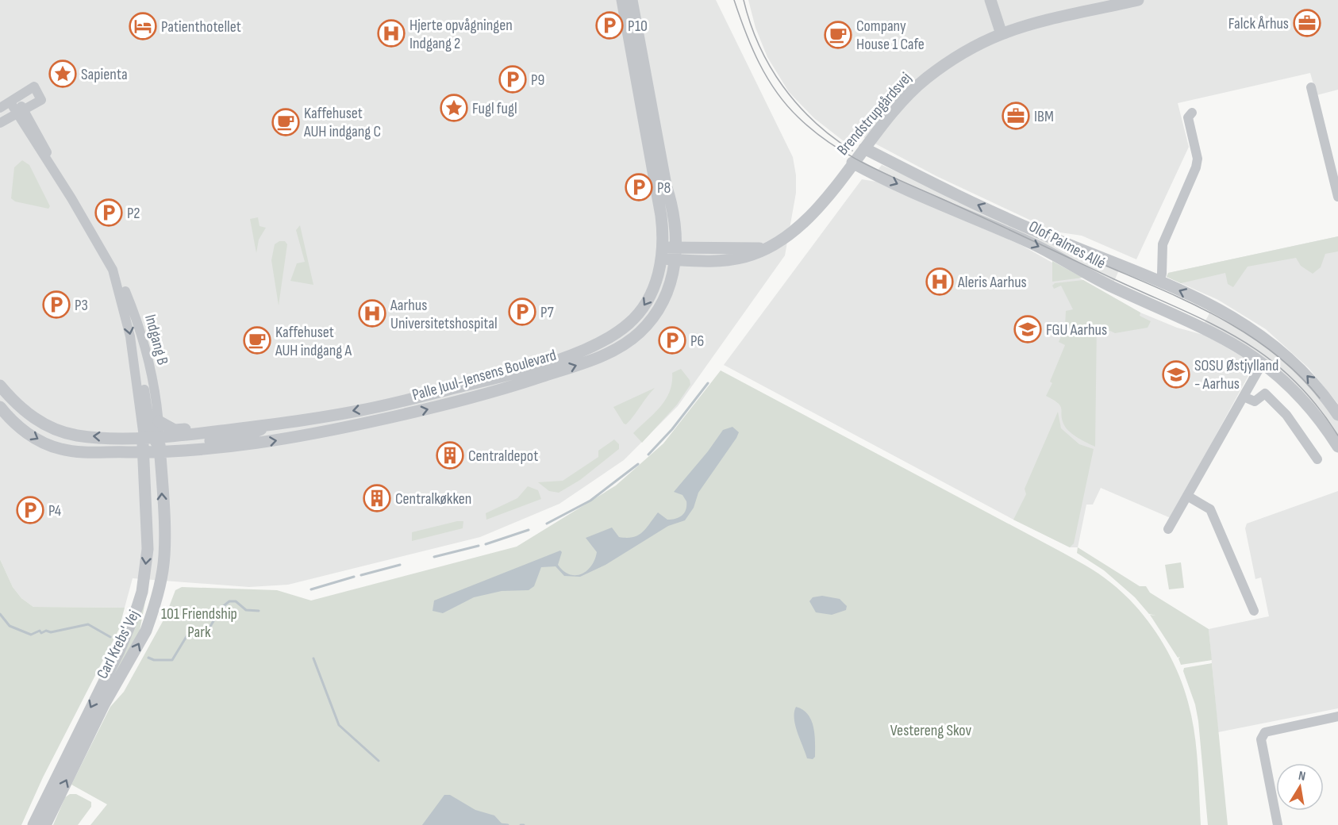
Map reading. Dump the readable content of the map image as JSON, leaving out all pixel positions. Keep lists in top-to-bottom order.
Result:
{
  "streets": {
    "street": [
      "Brendstrupgårdsvej",
      "Olof Palmes Allé",
      "Indgang B",
      "Palle Juul-Jensens Boulevard",
      "Carl Krebs' Vej"
    ]
  },
  "crossings": [
    ["Brendstrupgårdsvej", "Olof Palmes Allé"],
    ["Brendstrupgårdsvej", "Palle Juul-Jensens Boulevard"],
    ["Indgang B", "Palle Juul-Jensens Boulevard"],
    ["Indgang B", "Carl Krebs' Vej"],
    ["Palle Juul-Jensens Boulevard", "Carl Krebs' Vej"]
  ],
  "parks": ["101 Friendship Park", "Vestereng Skov"],
  "places": {
    "office": ["Falck Århus", "IBM"],
    "parking": [
      "P10",
      "P9",
      "P8",
      "P2",
      "P3",
      "P7",
      "P6",
      "P4"
    ],
    "hotel": ["Patienthotellet"],
    "hospital": ["Hjerte opvågningen Indgang 2", "Aleris Aarhus", "Aarhus Universitetshospital"],
    "cafe": ["Company House 1 Cafe", "Kaffehuset AUH indgang C", "Kaffehuset AUH indgang A"],
    "place": ["Sapienta", "Fugl fugl"],
    "school or university": ["FGU Aarhus", "SOSU Østjylland - Aarhus"],
    "building": ["Centraldepot", "Centralkøkken"]
  },
  "north": "top"
}
